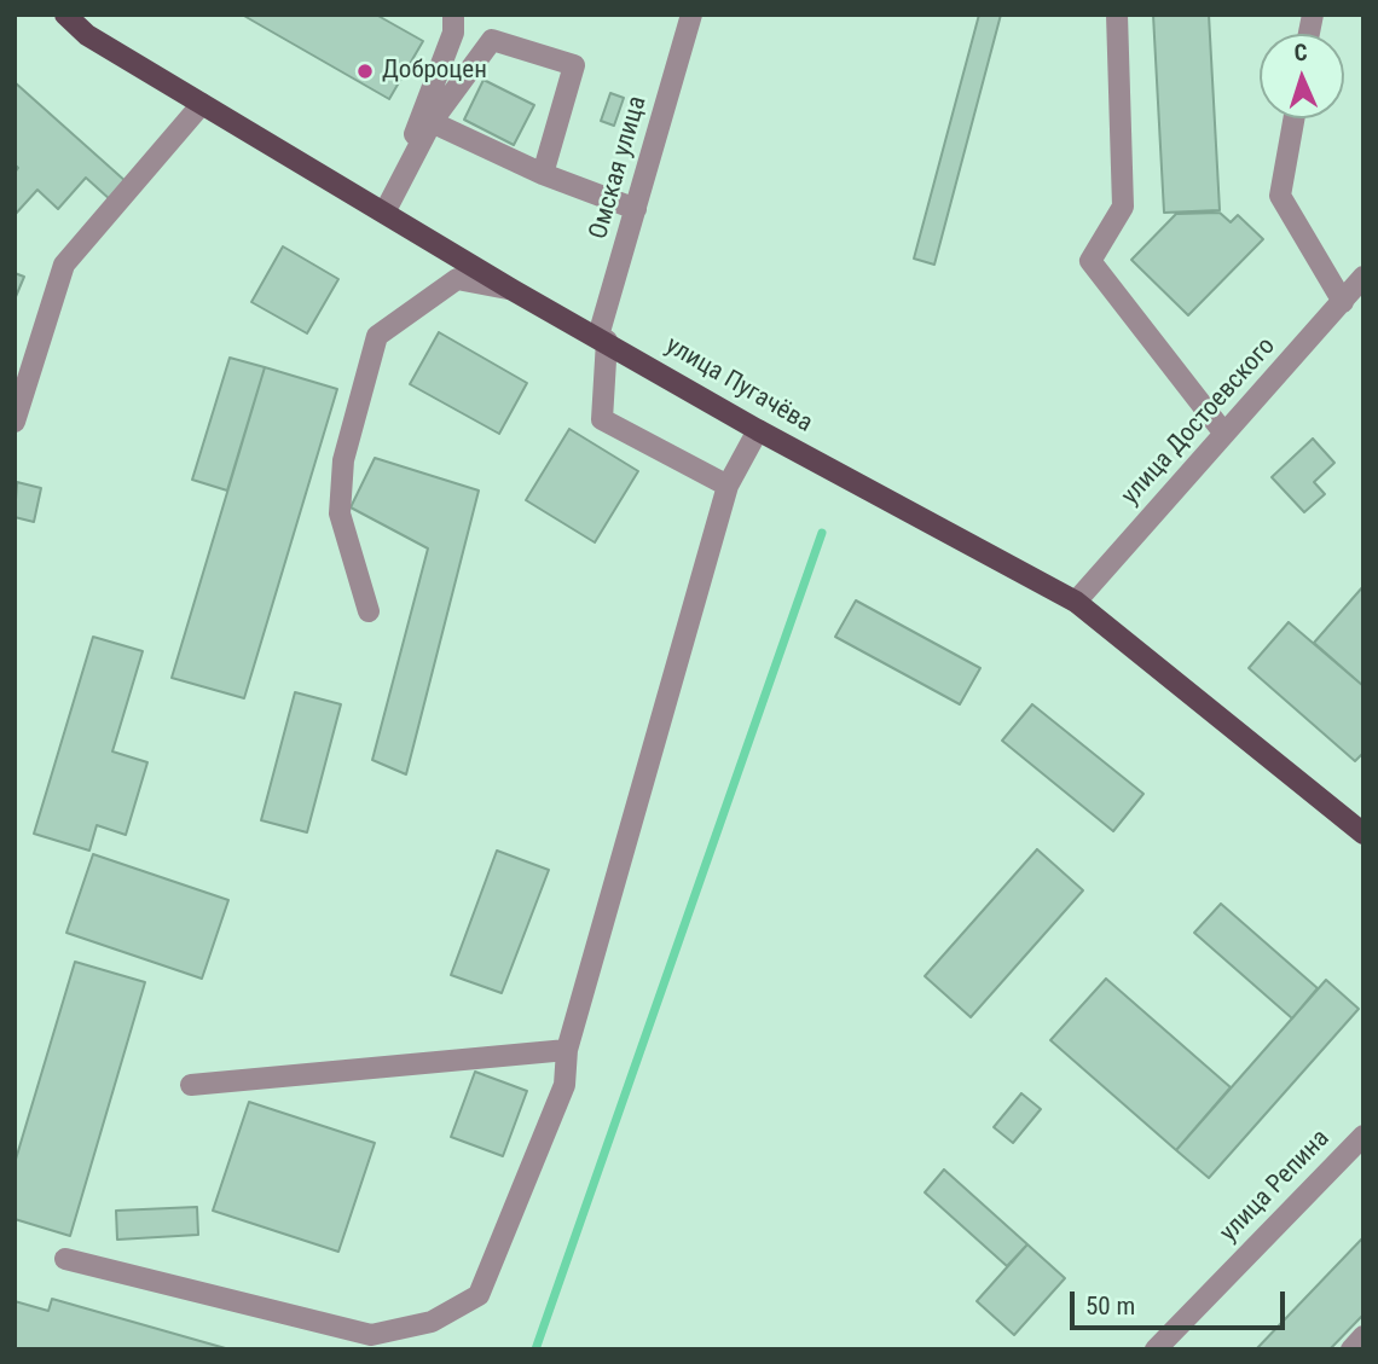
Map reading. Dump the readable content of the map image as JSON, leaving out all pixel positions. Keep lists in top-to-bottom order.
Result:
{
  "streets": {
    "main road": ["улица Пугачёва"],
    "street": ["Омская улица", "улица Достоевского", "улица Репина"]
  },
  "crossings": [
    ["Омская улица", "улица Пугачёва"],
    ["улица Пугачёва", "улица Достоевского"]
  ],
  "places": ["Доброцен"],
  "scale_bar": "50 m",
  "north": "top"
}
